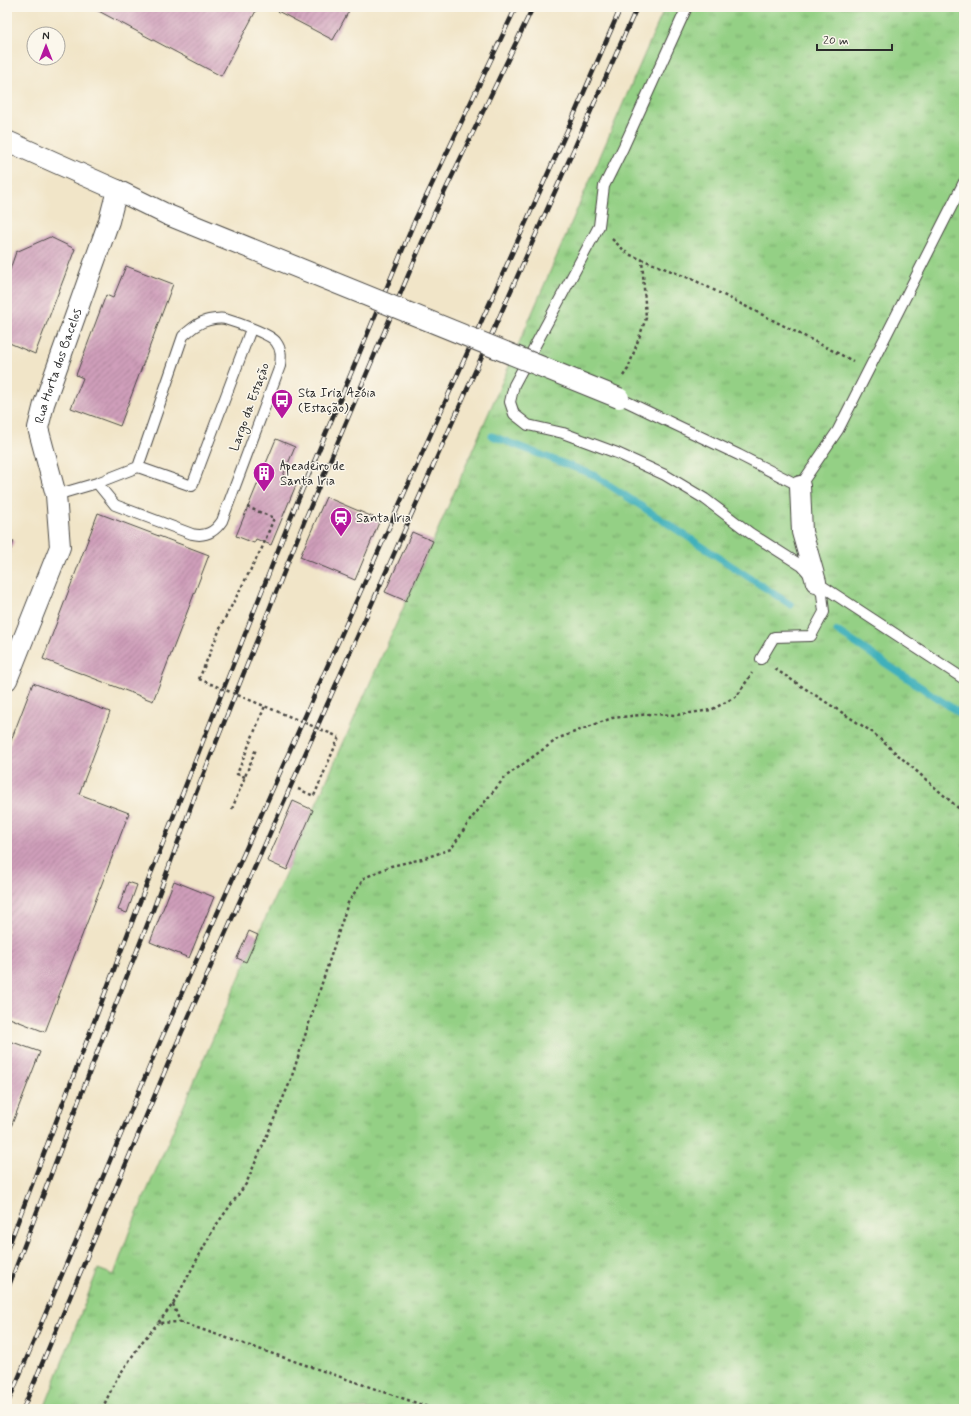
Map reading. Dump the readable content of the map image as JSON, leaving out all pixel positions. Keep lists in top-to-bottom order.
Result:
{
  "streets": {
    "street": ["Rua Horta dos Bacelos"],
    "lane": ["Largo da Estação"]
  },
  "places": {
    "bus stop": ["Sta Iria Azóia (Estação)"],
    "building": ["Apeadeiro de Santa Iria"],
    "station": ["Santa Iria"]
  },
  "scale_bar": "20 m",
  "north": "top"
}
